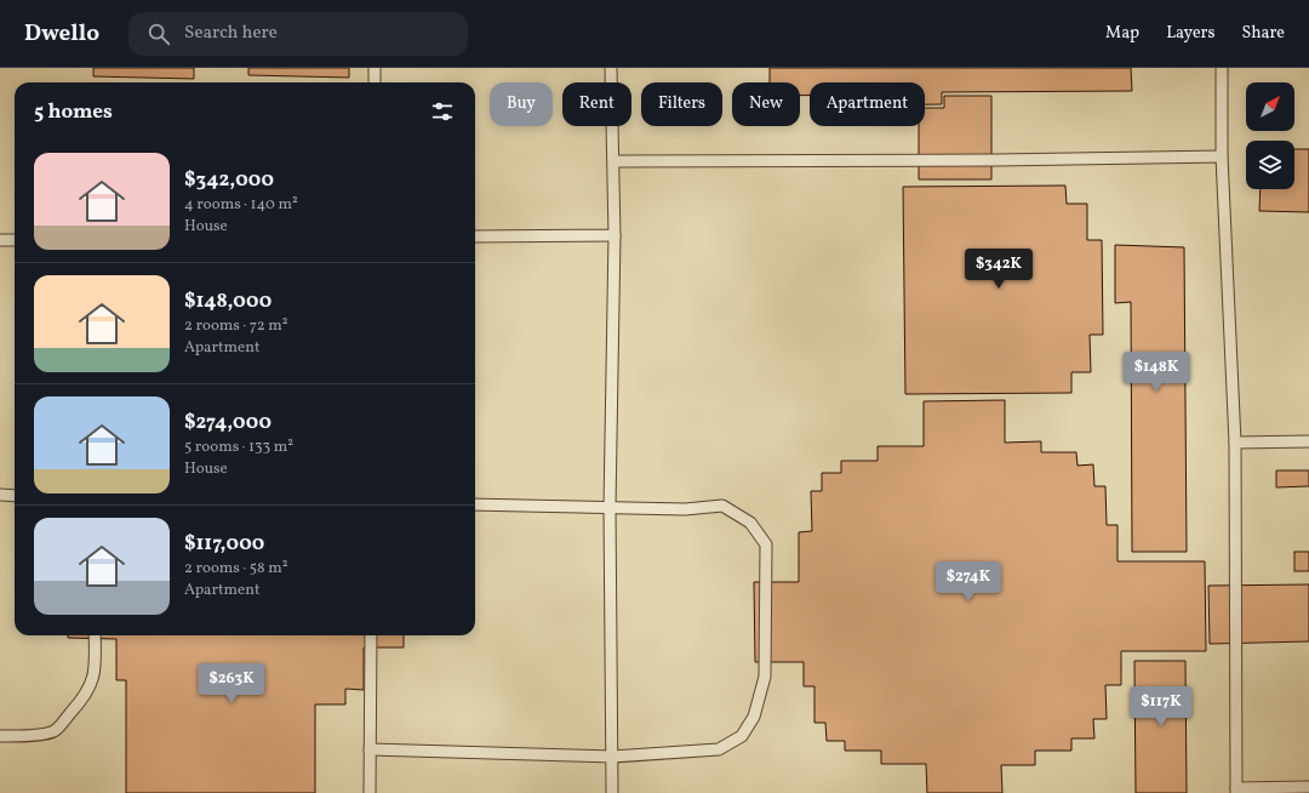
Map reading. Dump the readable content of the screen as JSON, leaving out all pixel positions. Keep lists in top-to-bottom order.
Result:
{
  "north": "top right",
  "page": {
    "header": "Dwello",
    "search": "Search here",
    "nav": ["Map", "Layers", "Share"],
    "chip": [
      "Buy",
      "Rent",
      "Filters",
      "New",
      "Apartment"
    ],
    "heading": "5 homes",
    "list": [
      {
        "name": "$342,000",
        "note": "4 rooms · 140 m² · House"
      },
      {
        "name": "$148,000",
        "note": "2 rooms · 72 m² · Apartment"
      },
      {
        "name": "$274,000",
        "note": "5 rooms · 133 m² · House"
      },
      {
        "name": "$117,000",
        "note": "2 rooms · 58 m² · Apartment"
      }
    ],
    "price": [
      "$342K",
      "$148K",
      "$274K",
      "$263K",
      "$117K"
    ]
  }
}
